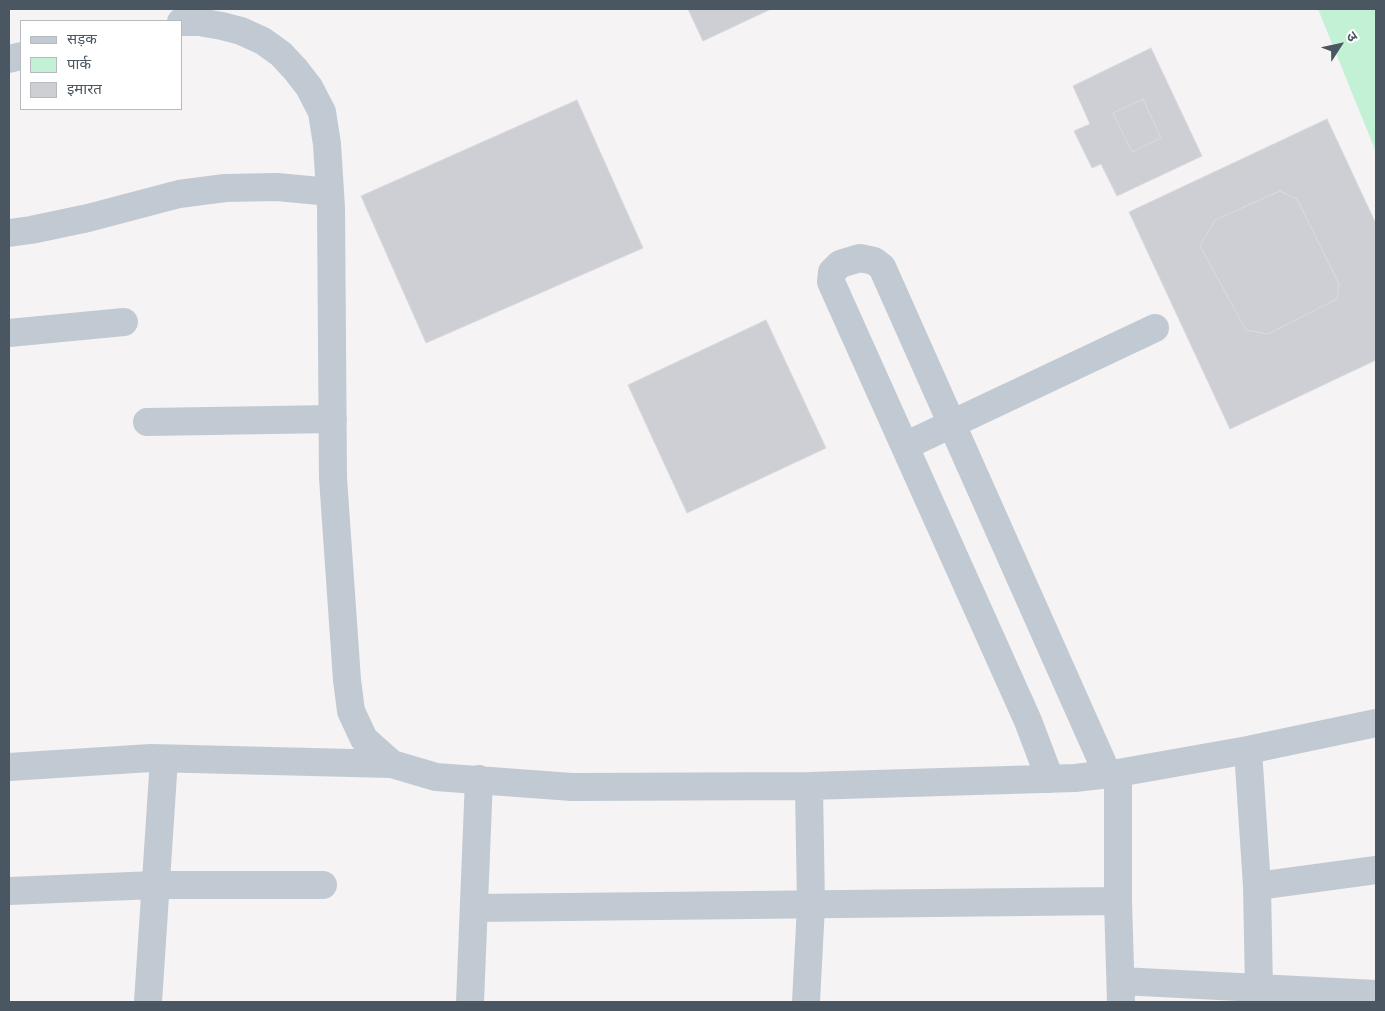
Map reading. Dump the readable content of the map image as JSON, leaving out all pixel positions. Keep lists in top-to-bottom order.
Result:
{
  "legend": ["सड़क", "पार्क", "इमारत"],
  "north": "top right"
}
